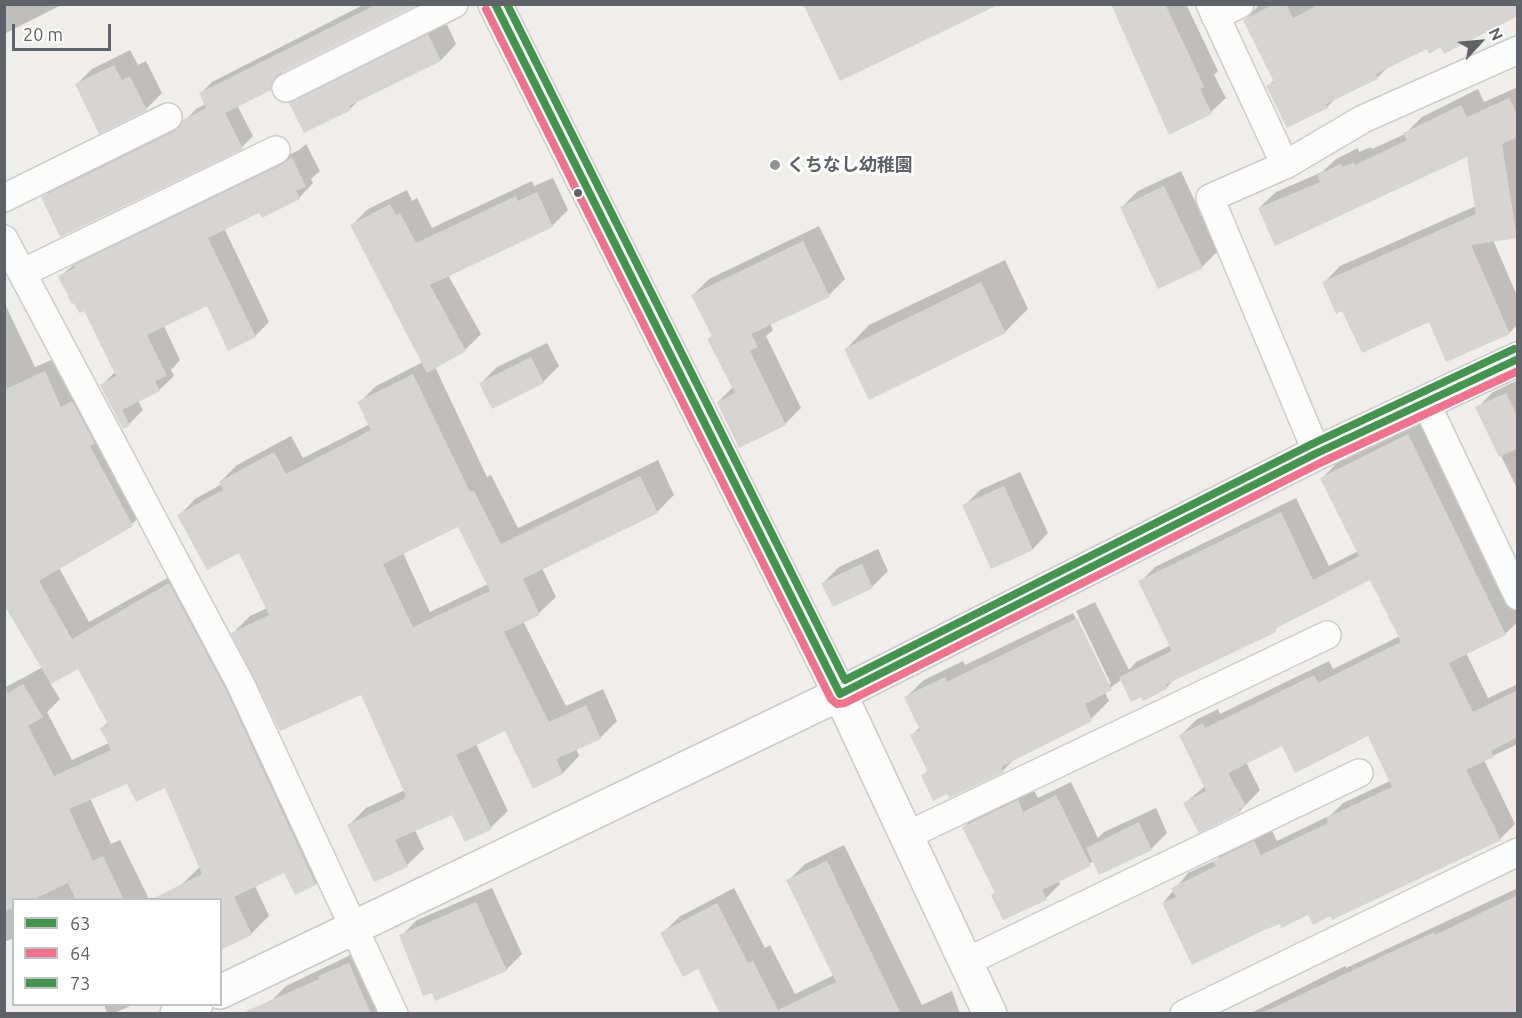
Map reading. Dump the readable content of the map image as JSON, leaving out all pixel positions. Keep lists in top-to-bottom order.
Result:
{
  "places": ["くちなし幼稚園"],
  "lines": ["transit line 63", "transit line 73", "transit line 64"],
  "legend": ["63", "64", "73"],
  "scale_bar": "20 m",
  "north": "top right"
}
